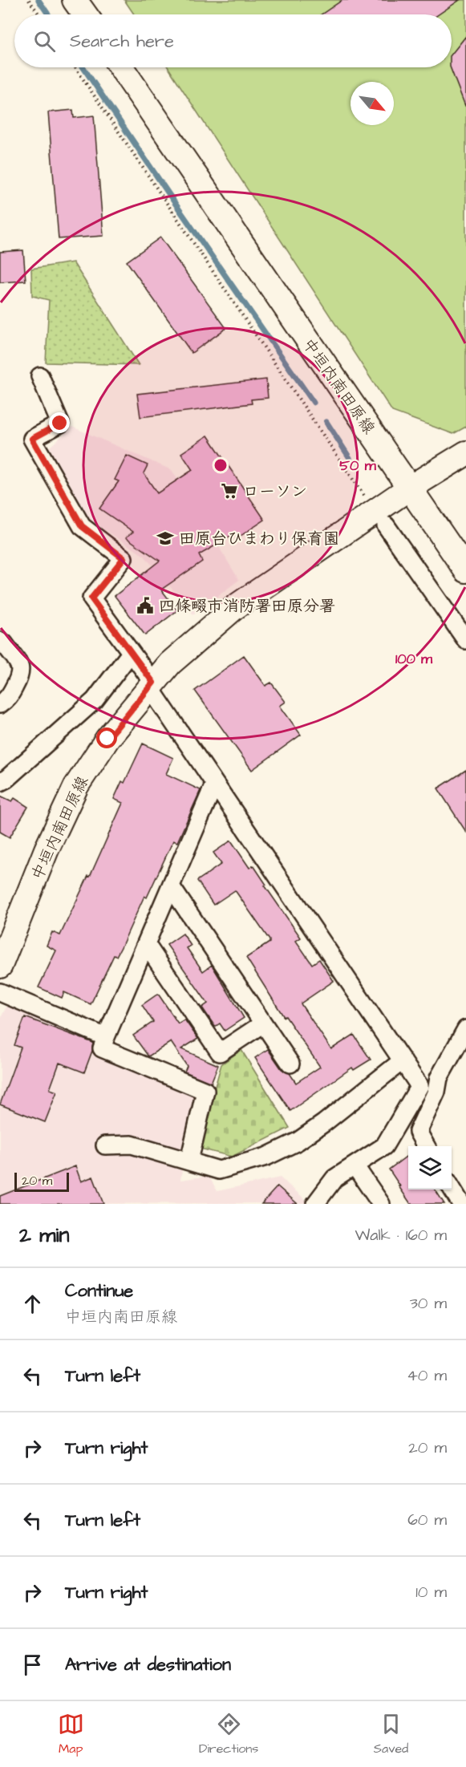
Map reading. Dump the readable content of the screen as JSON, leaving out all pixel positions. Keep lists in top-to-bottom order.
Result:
{
  "streets": {
    "main road": ["中垣内南田原線"]
  },
  "places": {
    "supermarket": ["ローソン"],
    "school or university": ["田原台ひまわり保育園"],
    "public building": ["四條畷市消防署田原分署"]
  },
  "scale_bar": "20 m",
  "north": "bottom right",
  "page": {
    "search": "Search here",
    "scale": "20 m",
    "heading": ["2 min", "Walk · 160 m"],
    "list": [
      ["Continue", "中垣内南田原線", "30 m"],
      ["Turn left", "40 m"],
      ["Turn right", "20 m"],
      ["Turn left", "60 m"],
      ["Turn right", "10 m"],
      "Arrive at destination"
    ],
    "nav": ["Map", "Directions", "Saved"]
  },
  "rings": ["50 m", "100 m"]
}
